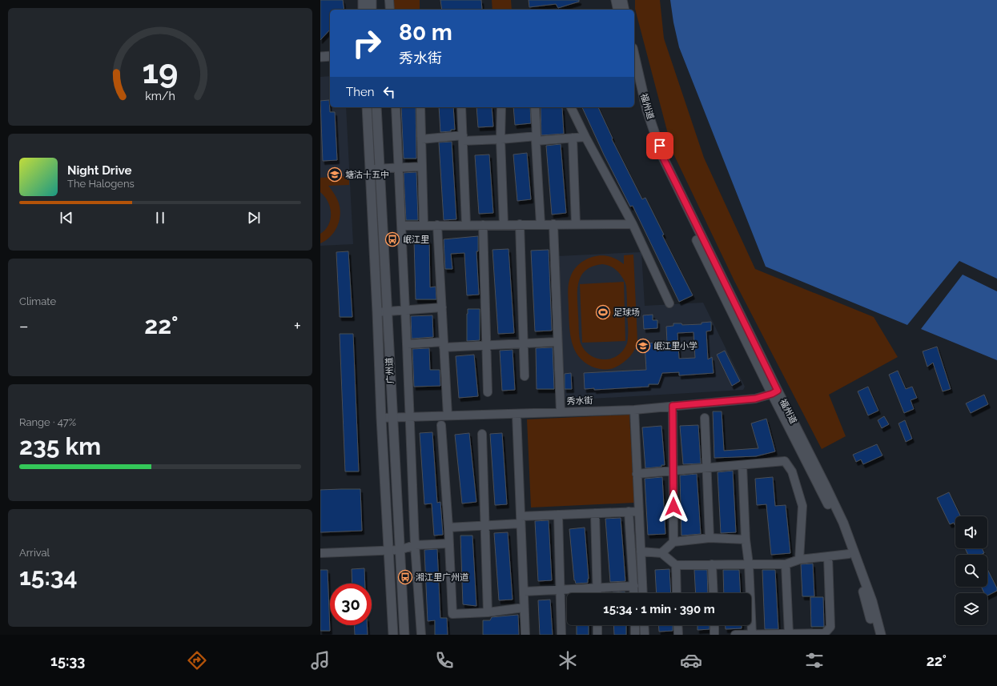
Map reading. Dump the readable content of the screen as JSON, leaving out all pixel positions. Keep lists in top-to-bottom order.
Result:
{
  "streets": {
    "main road": ["福州道", "广州道"],
    "street": ["秀水街"]
  },
  "crossings": [
    ["福州道", "秀水街"],
    ["广州道", "秀水街"]
  ],
  "places": {
    "school or university": ["塘沽十五中", "岷江里小学"],
    "bus stop": ["岷江里", "湘江里广州道"],
    "sports": ["足球场"]
  },
  "page": {
    "turn": ["80 m", "秀水街"],
    "then": "Then",
    "song": ["Night Drive", "The Halogens"],
    "tile": [
      "Climate",
      ["Range · 47%", "235 km"],
      ["Arrival", "15:34"]
    ],
    "heat": ["−", "22°", "+"],
    "limit": "30",
    "trip": "15:34 · 1 min · 390 m",
    "tabs": ["15:33", "22°"],
    "gauge": ["19", "km/h"]
  }
}
